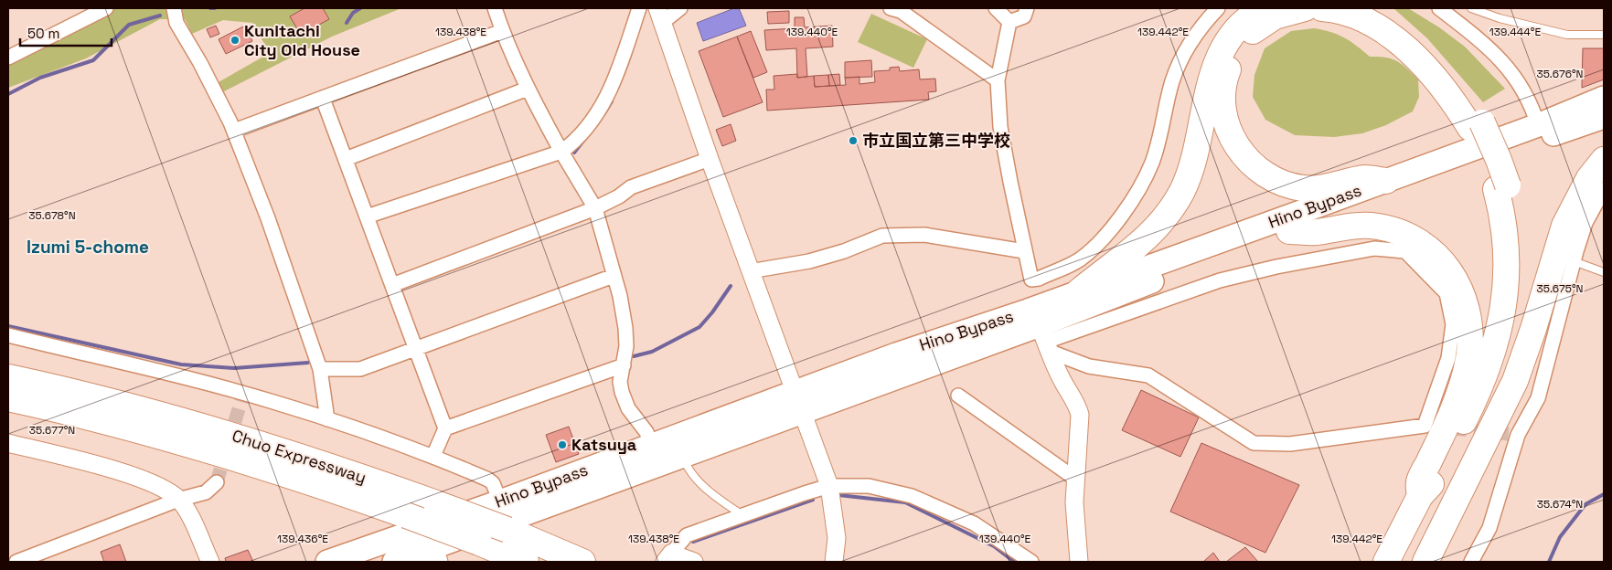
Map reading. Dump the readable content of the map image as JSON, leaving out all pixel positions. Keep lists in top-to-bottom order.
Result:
{
  "streets": {
    "highway": ["Hino Bypass", "Chuo Expressway"]
  },
  "districts": ["Izumi 5-chome"],
  "places": ["Kunitachi City Old House", "市立国立第三中学校", "Katsuya"],
  "scale_bar": "50 m",
  "coordinates": [
    "139.442°E",
    "139.438°E",
    "139.440°E",
    "139.444°E",
    "35.676°N",
    "35.678°N",
    "35.675°N",
    "35.677°N",
    "35.674°N",
    "139.436°E"
  ]
}
